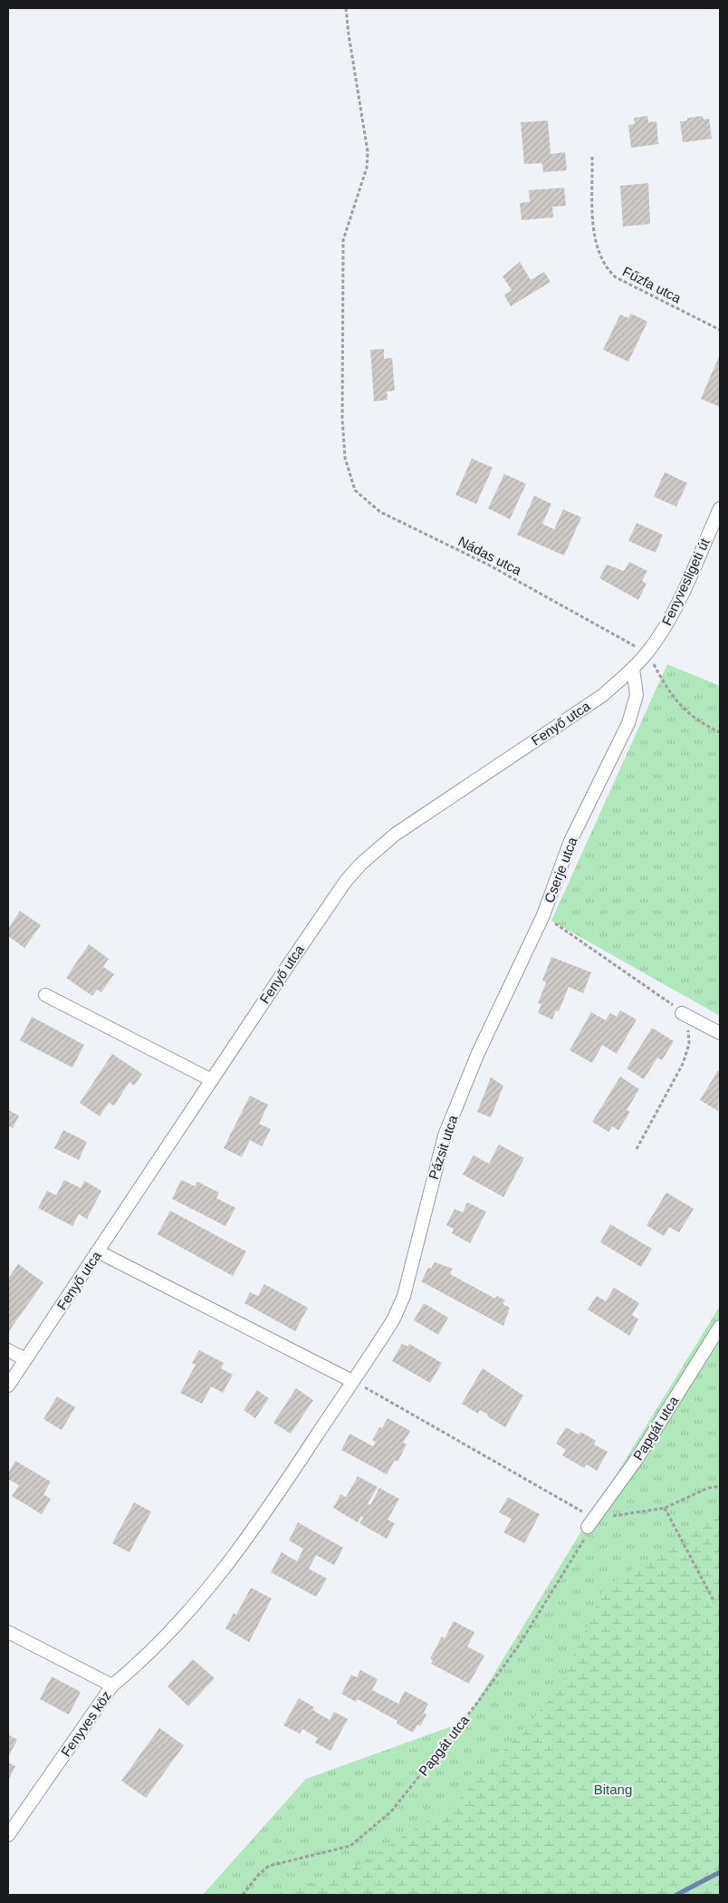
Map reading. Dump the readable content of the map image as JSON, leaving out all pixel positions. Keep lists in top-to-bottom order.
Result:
{
  "streets": {
    "street": [
      "Fenyvesligeti út",
      "Fenyő utca",
      "Cserje utca",
      "Pázsit utca",
      "Papgát utca",
      "Fenyves köz"
    ],
    "path": ["Fűzfa utca", "Nádas utca"]
  },
  "crossings": [
    ["Nádas utca", "Fenyvesligeti út"],
    ["Nádas utca", "Fenyő utca"],
    ["Fenyvesligeti út", "Fenyő utca"],
    ["Fenyő utca", "Cserje utca"],
    ["Cserje utca", "Pázsit utca"],
    ["Pázsit utca", "Fenyves köz"]
  ],
  "parks": ["Bitang"]
}
